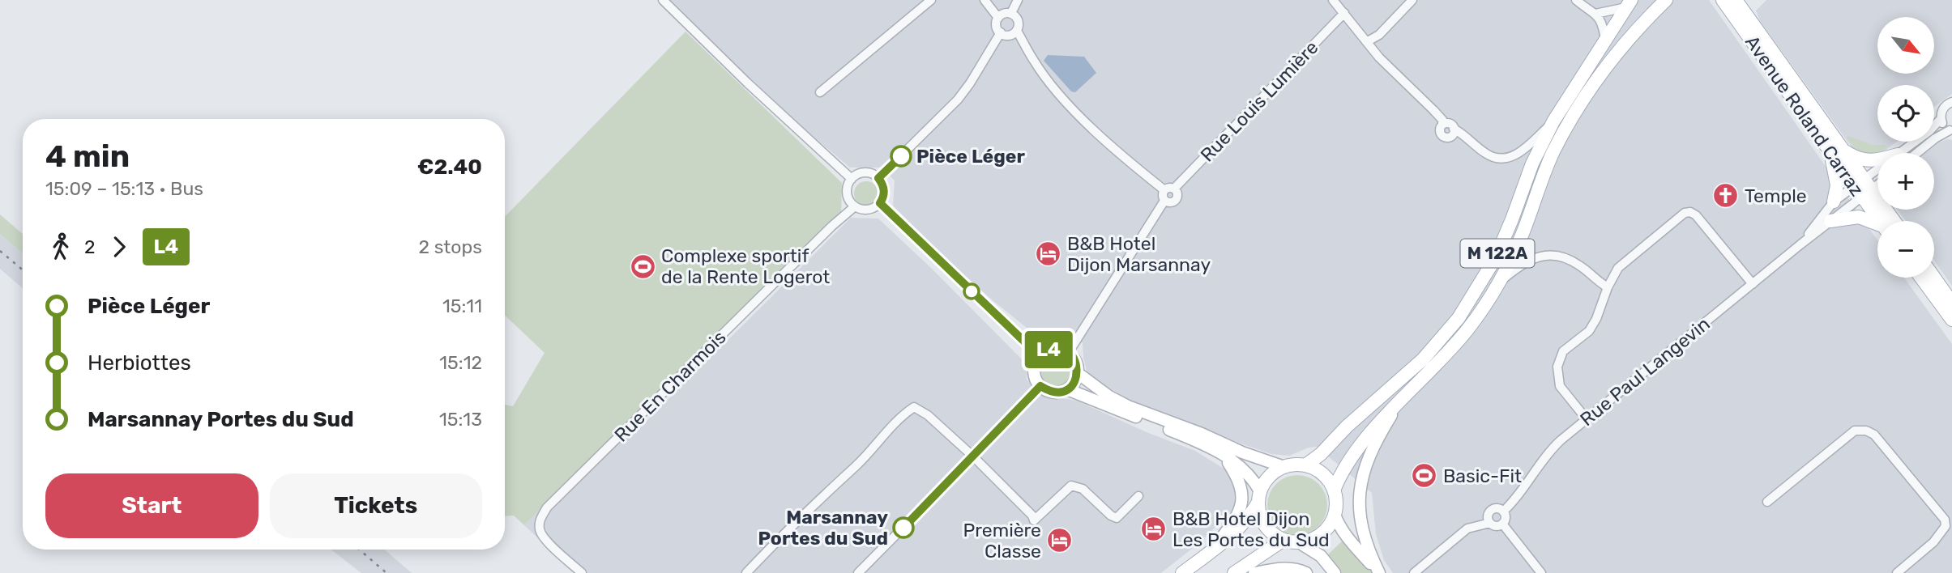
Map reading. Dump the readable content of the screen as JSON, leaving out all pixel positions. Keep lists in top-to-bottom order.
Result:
{
  "streets": {
    "main road": ["Avenue Roland Carraz", "M 122A"],
    "street": ["Rue Louis Lumière", "Rue Paul Langevin", "Rue En Charmois"]
  },
  "crossings": [
    ["Avenue Roland Carraz", "Rue Paul Langevin"]
  ],
  "places": {
    "other": ["Pièce Léger", "Marsannay Portes du Sud"],
    "church": ["Temple"],
    "hotel": ["B&B Hotel Dijon Marsannay", "B&B Hotel Dijon Les Portes du Sud", "Première Classe"],
    "sports": ["Complexe sportif de la Rente Logerot", "Basic-Fit"]
  },
  "lines": ["bus line L4"],
  "north": "bottom right",
  "page": {
    "on_map": "L4",
    "map_buttons": ["+", "−"],
    "heading": ["4 min", "15:09 – 15:13 · Bus", "€2.40"],
    "legs": ["2", "L4", "2 stops"],
    "list": [
      {
        "name": "Pièce Léger",
        "value": "15:11"
      },
      {
        "name": "Herbiottes",
        "value": "15:12"
      },
      {
        "name": "Marsannay Portes du Sud",
        "value": "15:13"
      }
    ],
    "buttons": ["Start", "Tickets"]
  }
}
